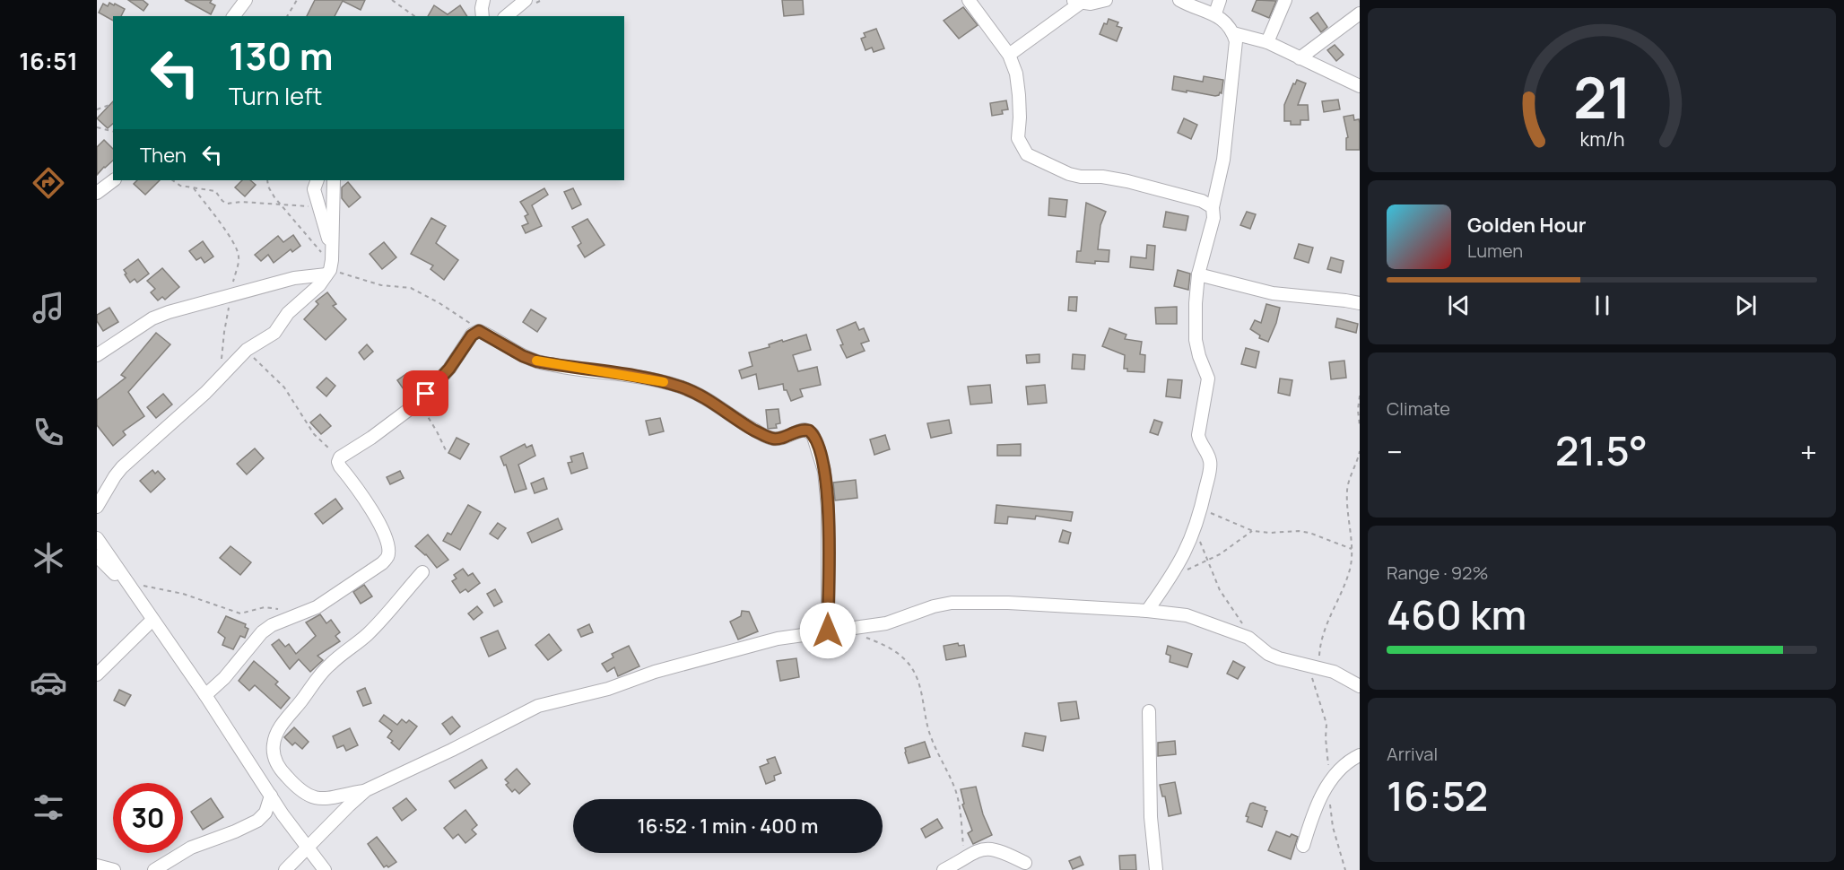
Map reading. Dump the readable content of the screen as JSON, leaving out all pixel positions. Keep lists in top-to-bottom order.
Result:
{
  "page": {
    "tabs": "16:51",
    "turn": ["130 m", "Turn left"],
    "then": "Then",
    "song": ["Golden Hour", "Lumen"],
    "tile": [
      "Climate",
      ["Range · 92%", "460 km"],
      ["Arrival", "16:52"]
    ],
    "heat": ["−", "21.5°", "+"],
    "limit": "30",
    "trip": "16:52 · 1 min · 400 m",
    "gauge": ["21", "km/h"]
  }
}
